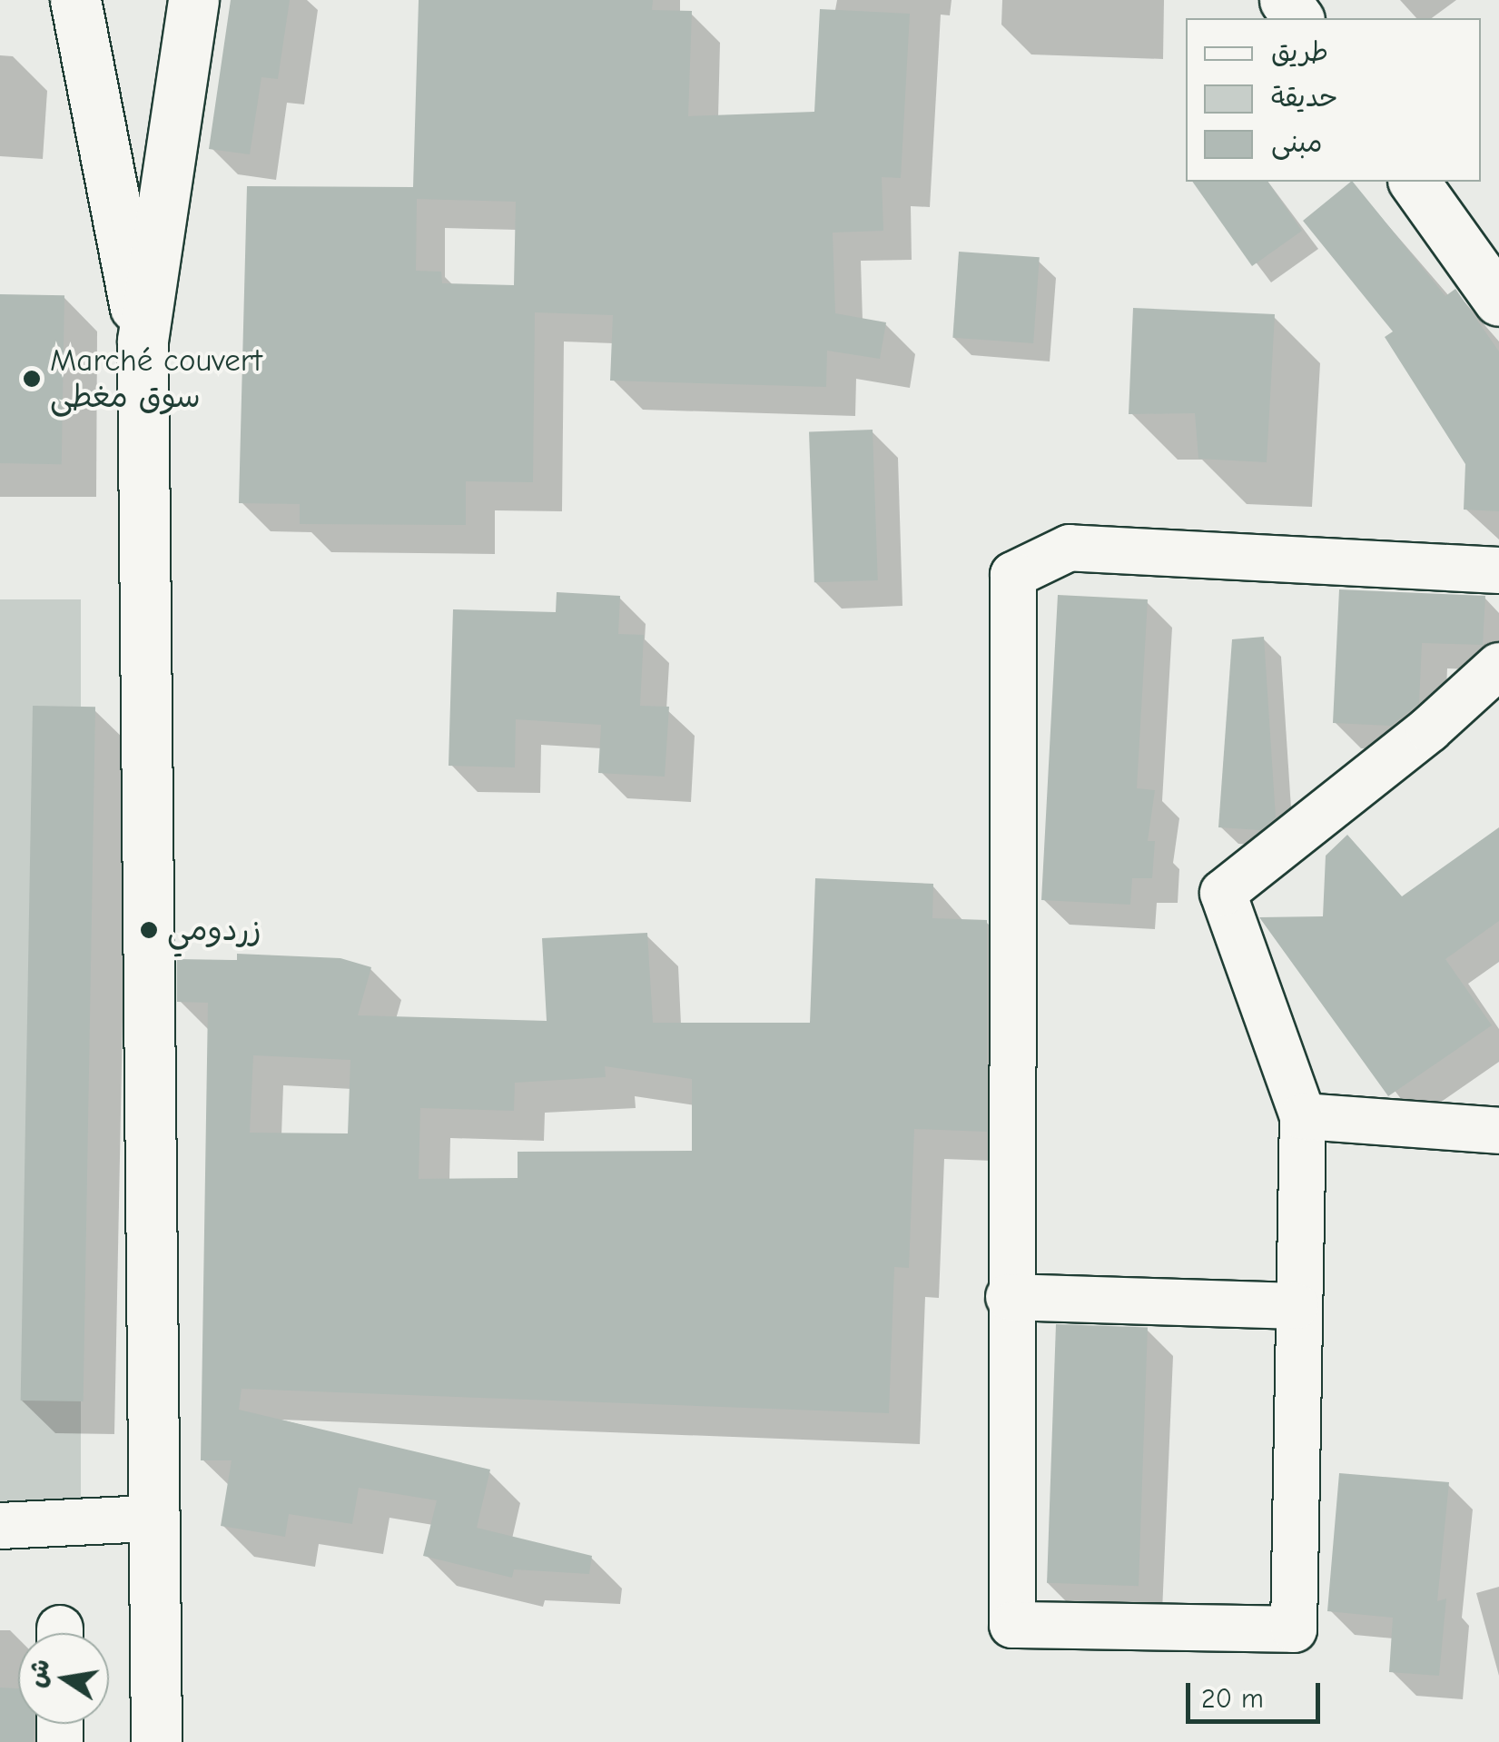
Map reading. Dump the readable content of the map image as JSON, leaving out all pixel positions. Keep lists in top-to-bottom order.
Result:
{
  "places": ["Marché couvert سوق مغطى", "زردومي"],
  "legend": ["طريق", "حديقة", "مبنى"],
  "scale_bar": "20 m",
  "north": "left"
}
